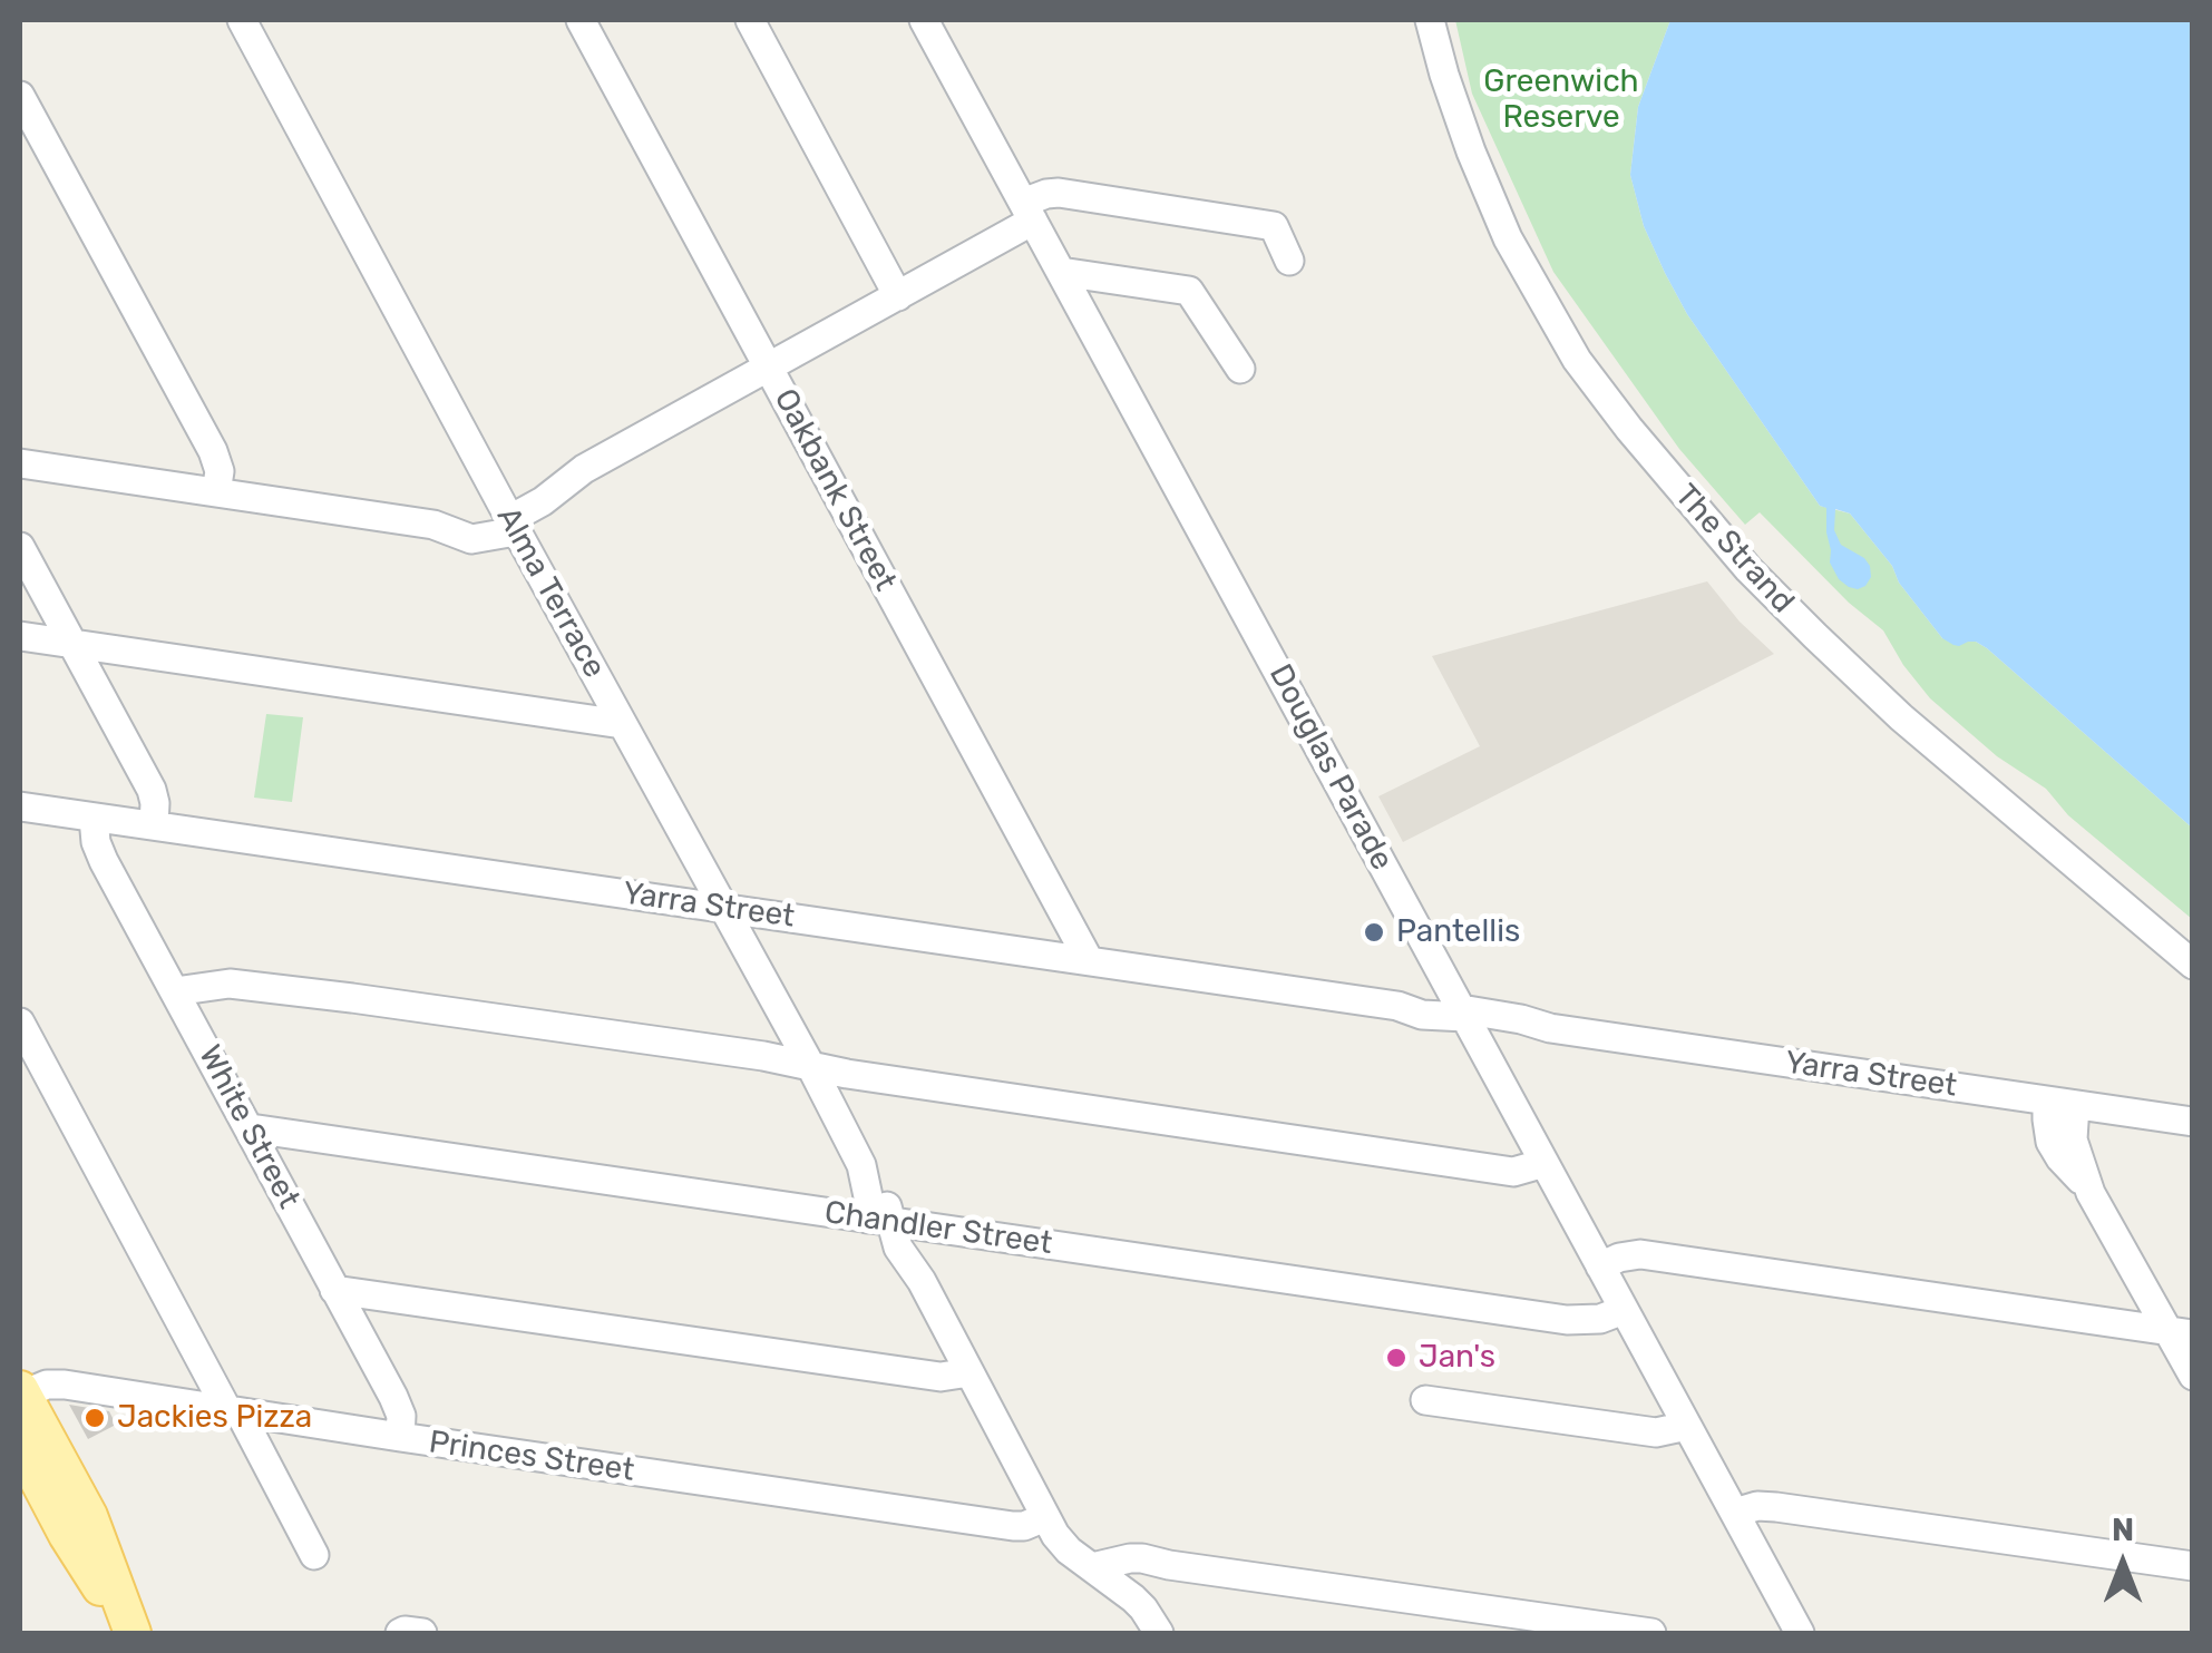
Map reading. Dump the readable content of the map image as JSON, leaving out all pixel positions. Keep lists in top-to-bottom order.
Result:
{
  "streets": {
    "street": [
      "Oakbank Street",
      "The Strand",
      "Alma Terrace",
      "Douglas Parade",
      "Yarra Street",
      "White Street",
      "Chandler Street",
      "Princes Street"
    ]
  },
  "crossings": [
    ["Oakbank Street", "Yarra Street"],
    ["Alma Terrace", "Yarra Street"],
    ["Alma Terrace", "Chandler Street"],
    ["Alma Terrace", "Princes Street"],
    ["Douglas Parade", "Yarra Street"],
    ["Douglas Parade", "Chandler Street"],
    ["Yarra Street", "White Street"],
    ["White Street", "Chandler Street"],
    ["White Street", "Princes Street"]
  ],
  "parks": ["Greenwich Reserve"],
  "places": ["Pantellis", "Jan's", "Jackies Pizza"],
  "north": "top"
}
